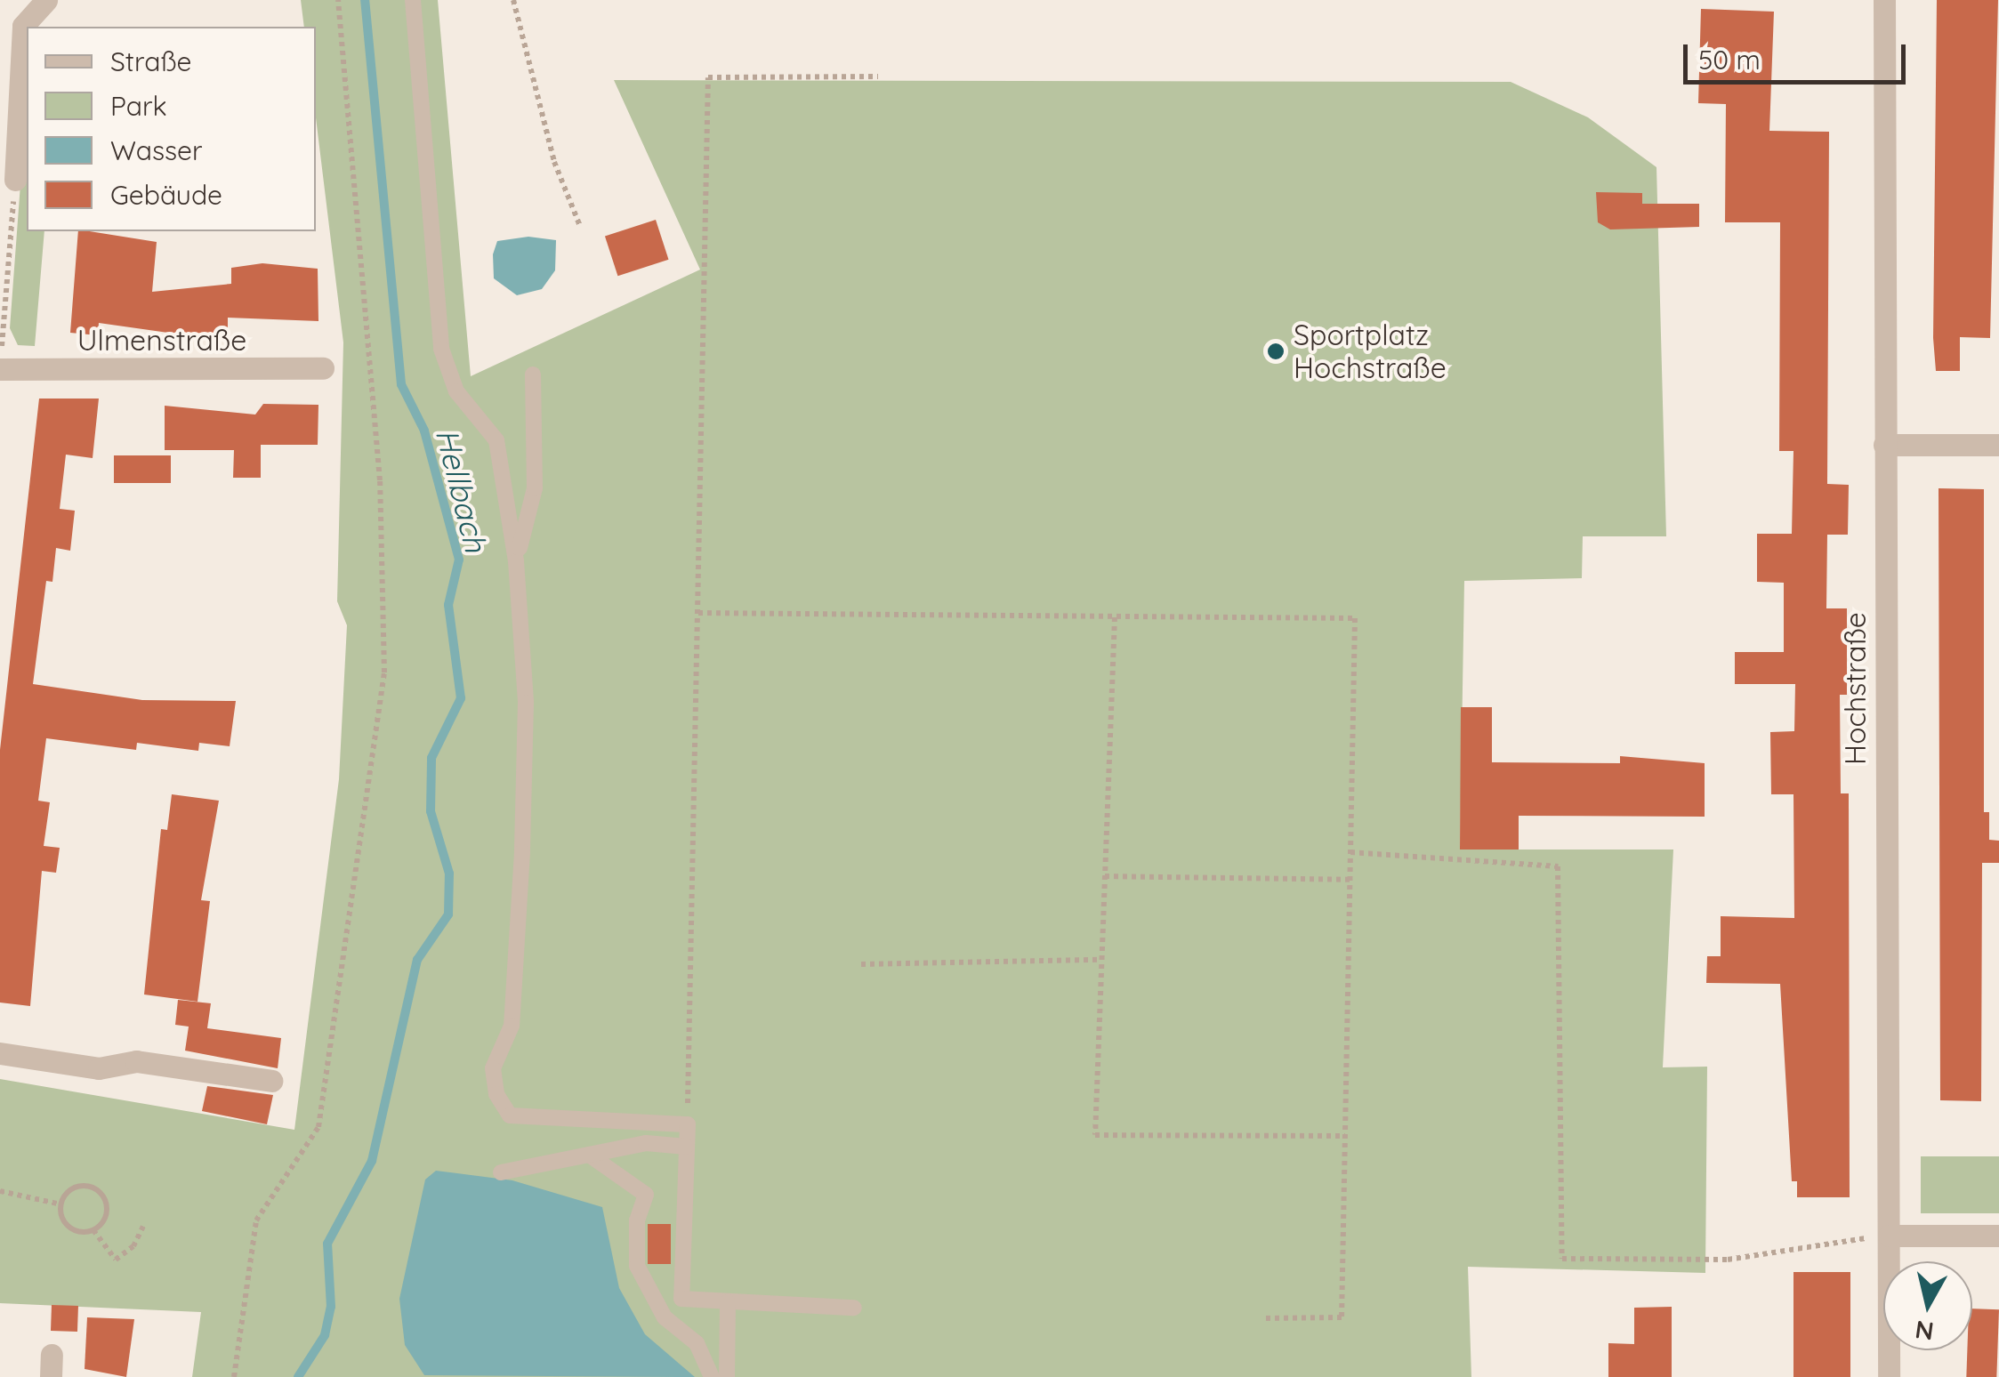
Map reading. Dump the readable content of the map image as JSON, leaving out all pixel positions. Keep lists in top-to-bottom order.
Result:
{
  "streets": {
    "street": ["Ulmenstraße", "Hochstraße"]
  },
  "water": ["Hellbach"],
  "places": ["Sportplatz Hochstraße"],
  "legend": [
    "Straße",
    "Park",
    "Wasser",
    "Gebäude"
  ],
  "scale_bar": "50 m",
  "north": "bottom"
}
